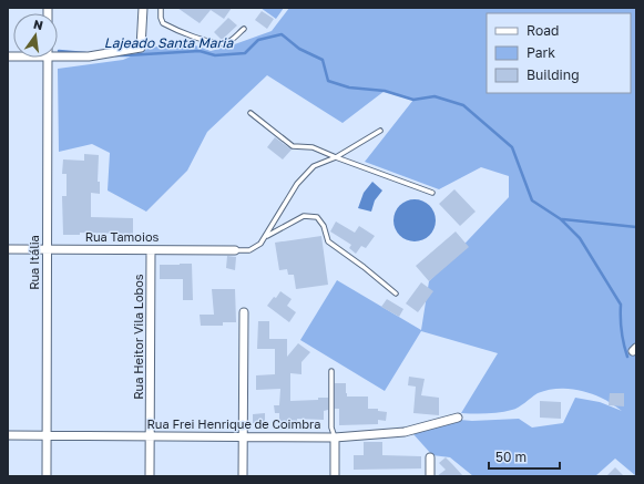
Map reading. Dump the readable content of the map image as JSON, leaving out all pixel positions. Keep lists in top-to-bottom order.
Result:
{
  "streets": {
    "street": [
      "Rua Tamoios",
      "Rua Itália",
      "Rua Heitor Vila Lobos",
      "Rua Frei Henrique de Coimbra"
    ]
  },
  "crossings": [
    ["Rua Tamoios", "Rua Itália"],
    ["Rua Tamoios", "Rua Heitor Vila Lobos"],
    ["Rua Itália", "Rua Frei Henrique de Coimbra"],
    ["Rua Heitor Vila Lobos", "Rua Frei Henrique de Coimbra"]
  ],
  "water": ["Lajeado Santa Maria"],
  "legend": ["Road", "Park", "Building"],
  "scale_bar": "50 m",
  "north": "top"
}
